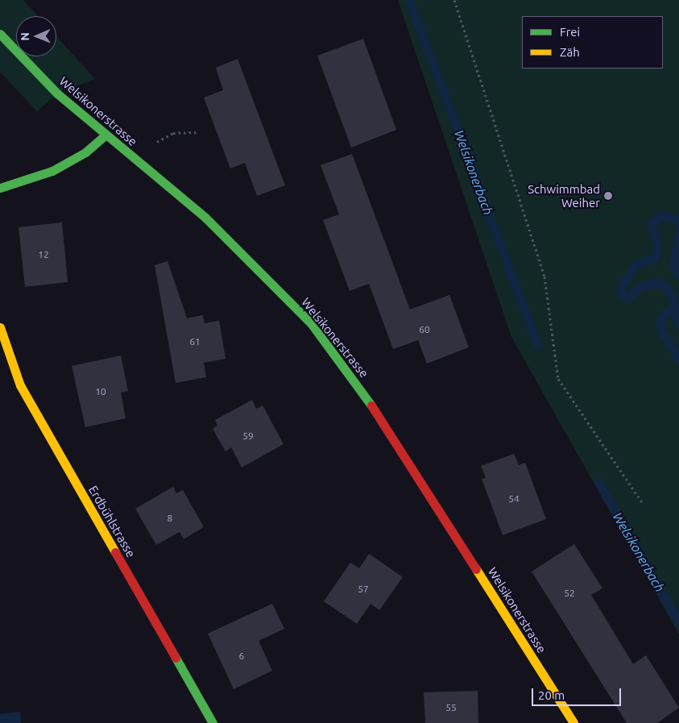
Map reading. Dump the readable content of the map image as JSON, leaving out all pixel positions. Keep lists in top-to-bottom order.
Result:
{
  "streets": {
    "main road": ["Welsikonerstrasse", "Erdbühlstrasse"]
  },
  "water": ["Welsikonerbach"],
  "places": ["Schwimmbad Weiher"],
  "house_numbers": [
    "12",
    "60",
    "61",
    "10",
    "59",
    "54",
    "8",
    "57",
    "52",
    "6",
    "55"
  ],
  "legend": ["Frei", "Zäh"],
  "scale_bar": "20 m",
  "north": "left"
}
